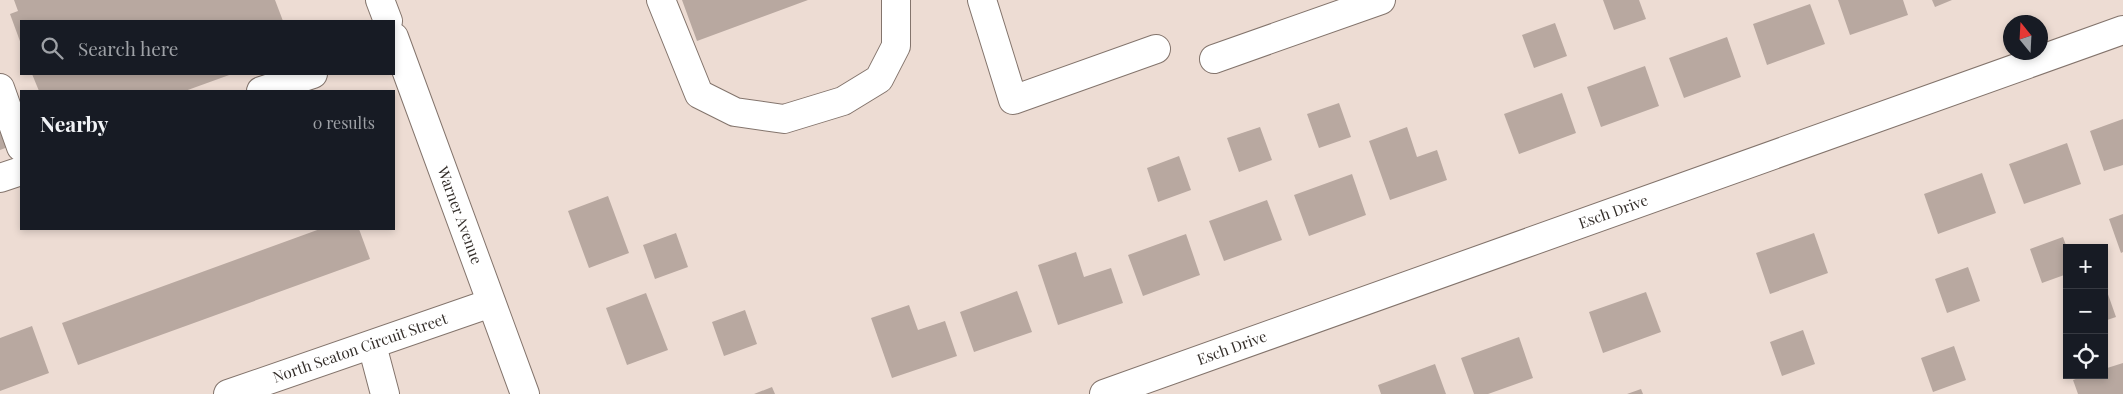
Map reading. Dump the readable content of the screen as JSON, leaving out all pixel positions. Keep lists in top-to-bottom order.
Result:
{
  "streets": {
    "street": ["Esch Drive", "Warner Avenue", "North Seaton Circuit Street"]
  },
  "crossings": [
    ["Warner Avenue", "North Seaton Circuit Street"]
  ],
  "north": "top",
  "page": {
    "search": "Search here",
    "heading": ["Nearby", "0 results"],
    "map_buttons": ["+", "−"]
  }
}
